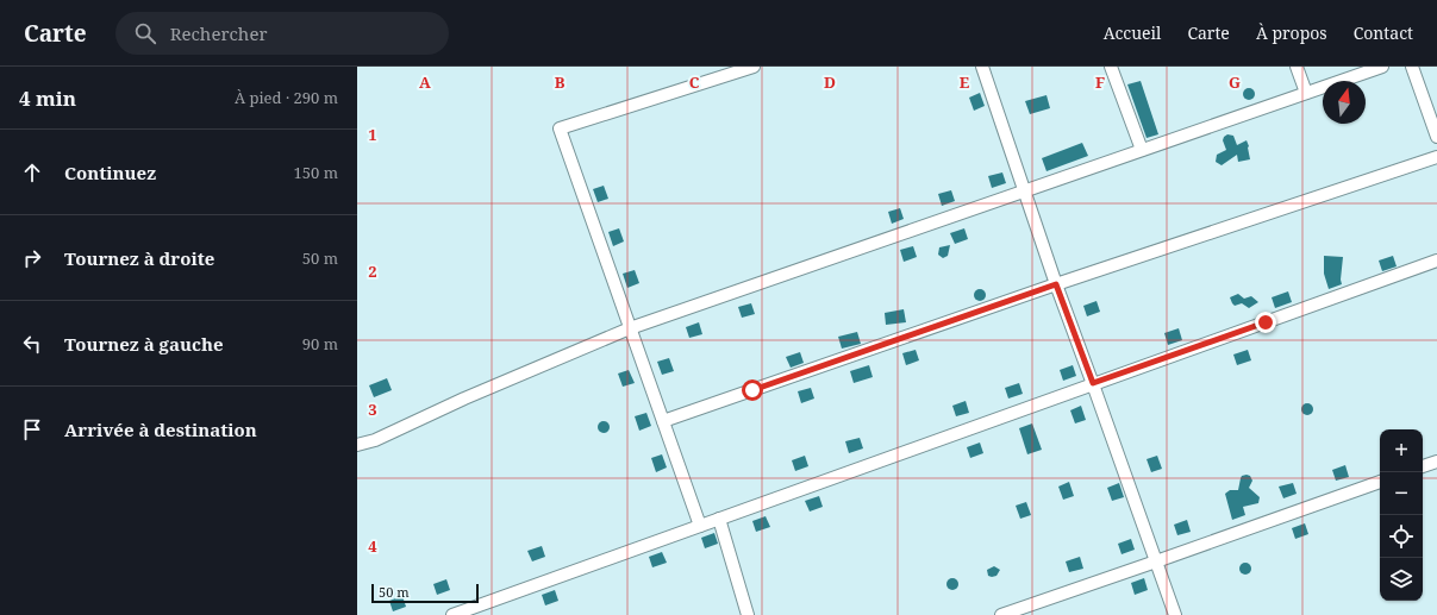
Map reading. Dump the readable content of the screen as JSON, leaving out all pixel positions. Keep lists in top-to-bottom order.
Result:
{
  "scale_bar": "50 m",
  "north": "top",
  "page": {
    "header": "Carte",
    "search": "Rechercher",
    "nav": [
      "Accueil",
      "Carte",
      "À propos",
      "Contact"
    ],
    "heading": ["4 min", "À pied · 290 m"],
    "list": [
      ["Continuez", "150 m"],
      ["Tournez à droite", "50 m"],
      ["Tournez à gauche", "90 m"],
      "Arrivée à destination"
    ],
    "map_buttons": ["+", "−"],
    "scale": "50 m"
  },
  "grid": {
    "columns": [
      "A",
      "B",
      "C",
      "D",
      "E",
      "F",
      "G"
    ],
    "rows": [
      "1",
      "2",
      "3",
      "4"
    ]
  }
}
